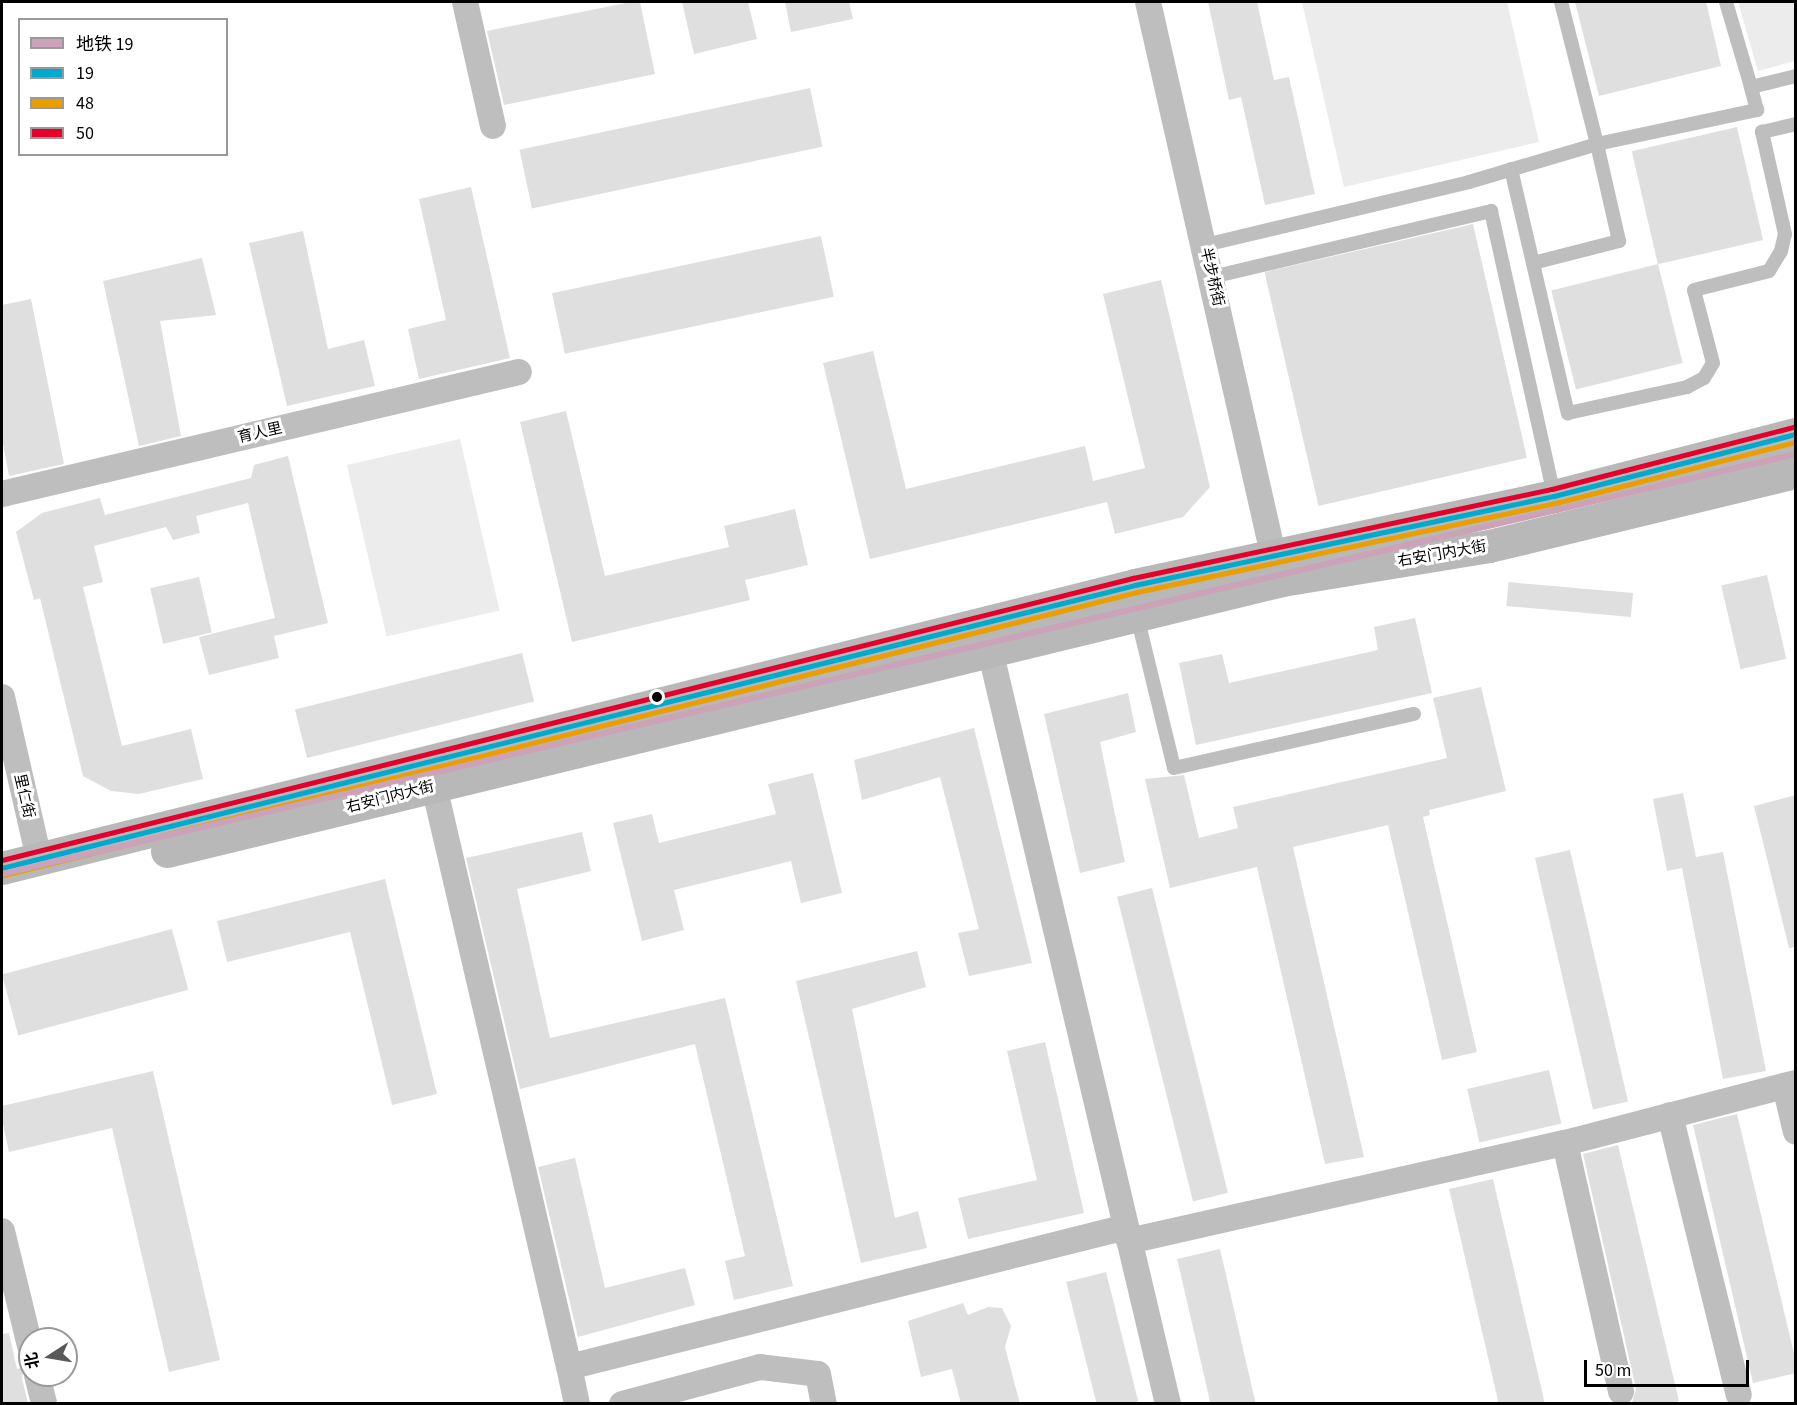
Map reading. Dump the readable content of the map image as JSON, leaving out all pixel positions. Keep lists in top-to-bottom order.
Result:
{
  "streets": {
    "main road": ["右安门内大街"],
    "street": ["半步桥街", "育人里", "里仁街"]
  },
  "crossings": [
    ["半步桥街", "右安门内大街"],
    ["右安门内大街", "里仁街"]
  ],
  "lines": [
    "transit line 50",
    "transit line 19",
    "transit line 48",
    "metro line 19"
  ],
  "legend": [
    "地铁 19",
    "19",
    "48",
    "50"
  ],
  "scale_bar": "50 m",
  "north": "left"
}
